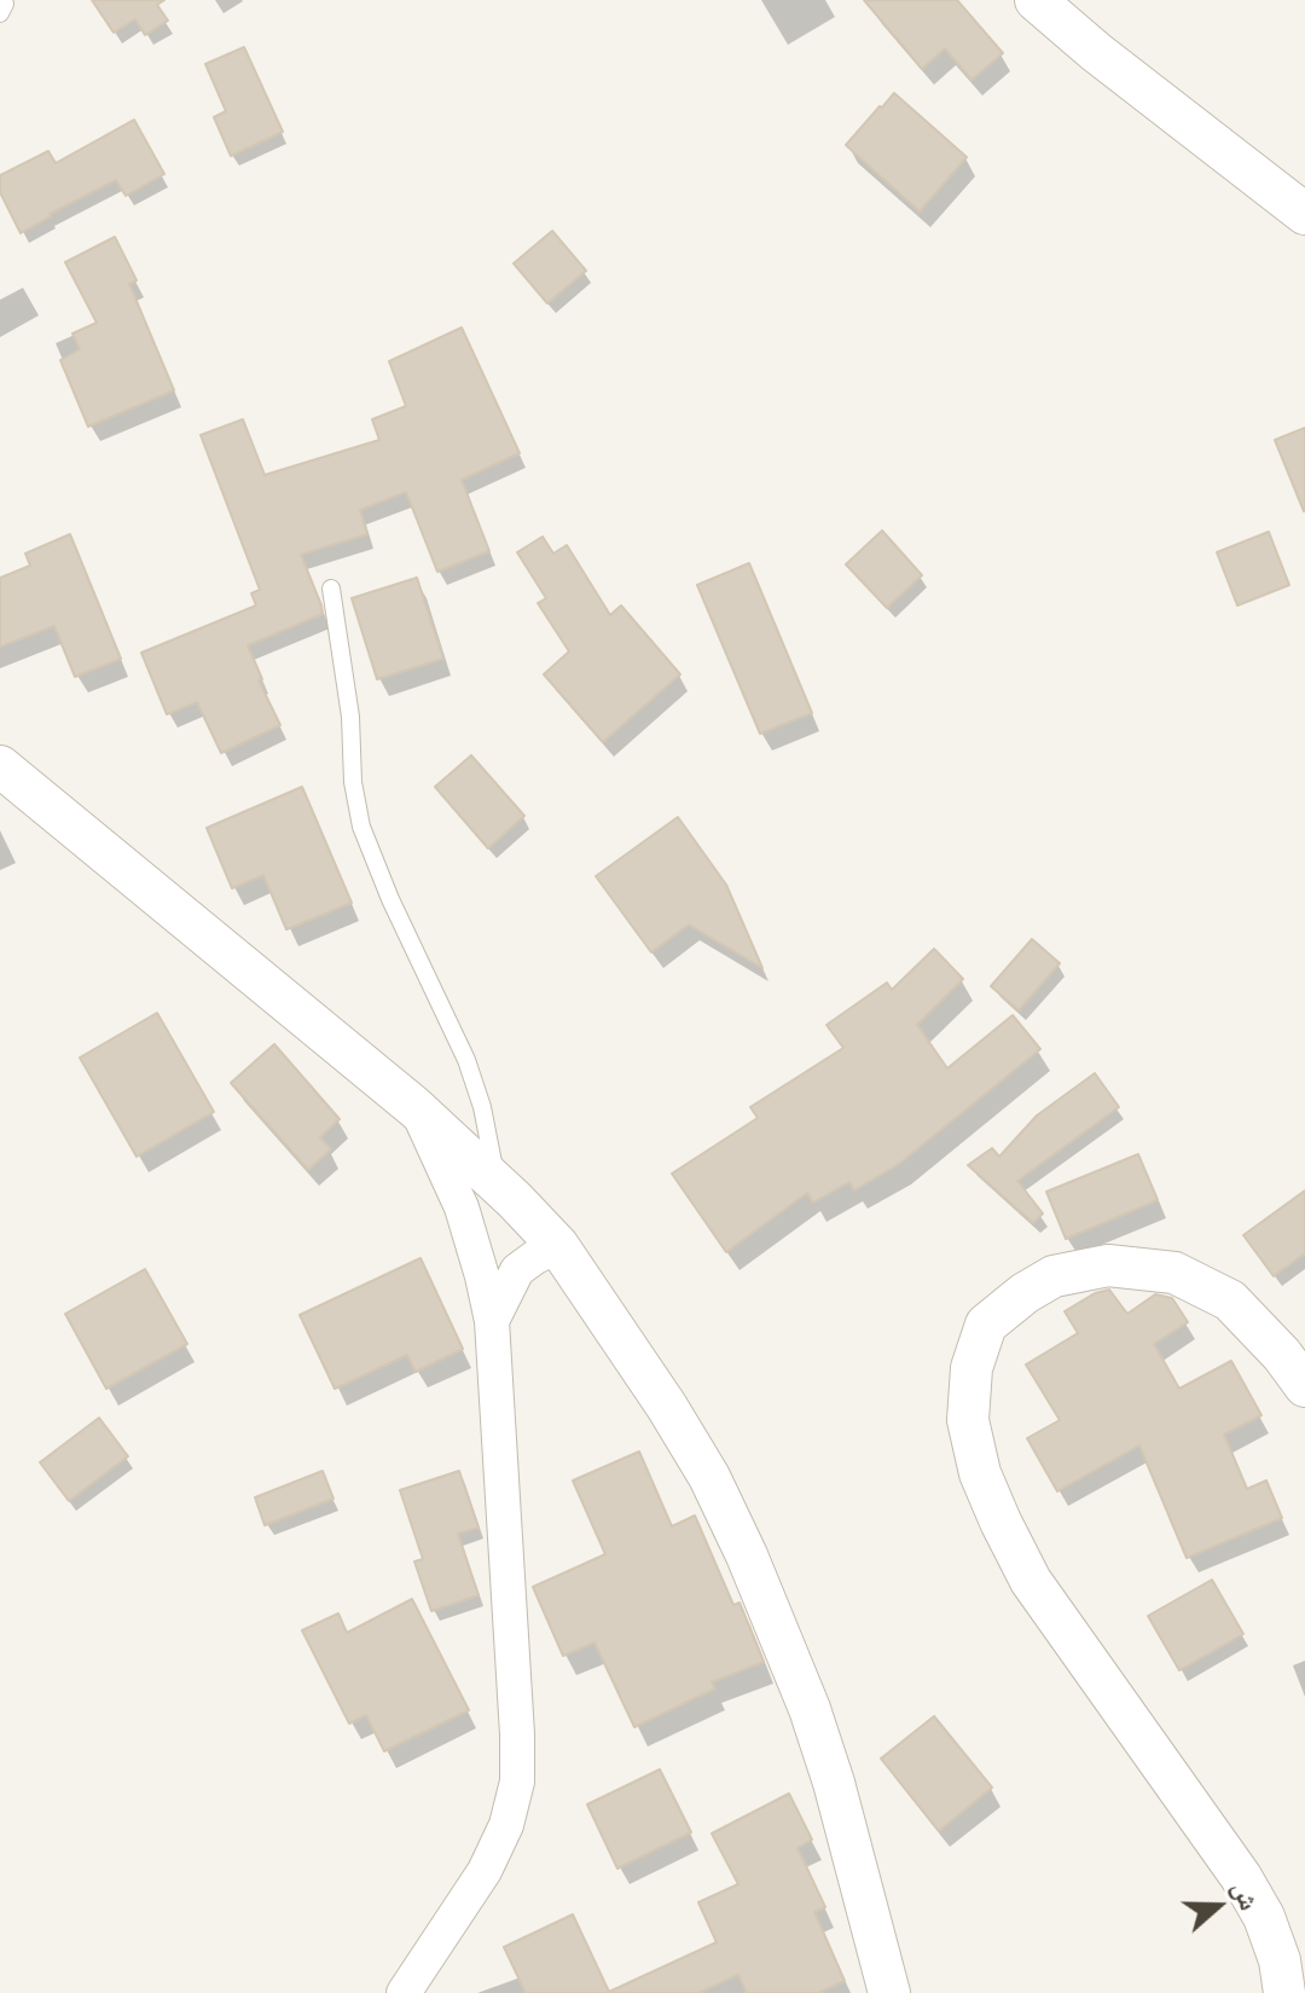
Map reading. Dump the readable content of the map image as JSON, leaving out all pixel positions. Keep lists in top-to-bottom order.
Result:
{
  "north": "right"
}
